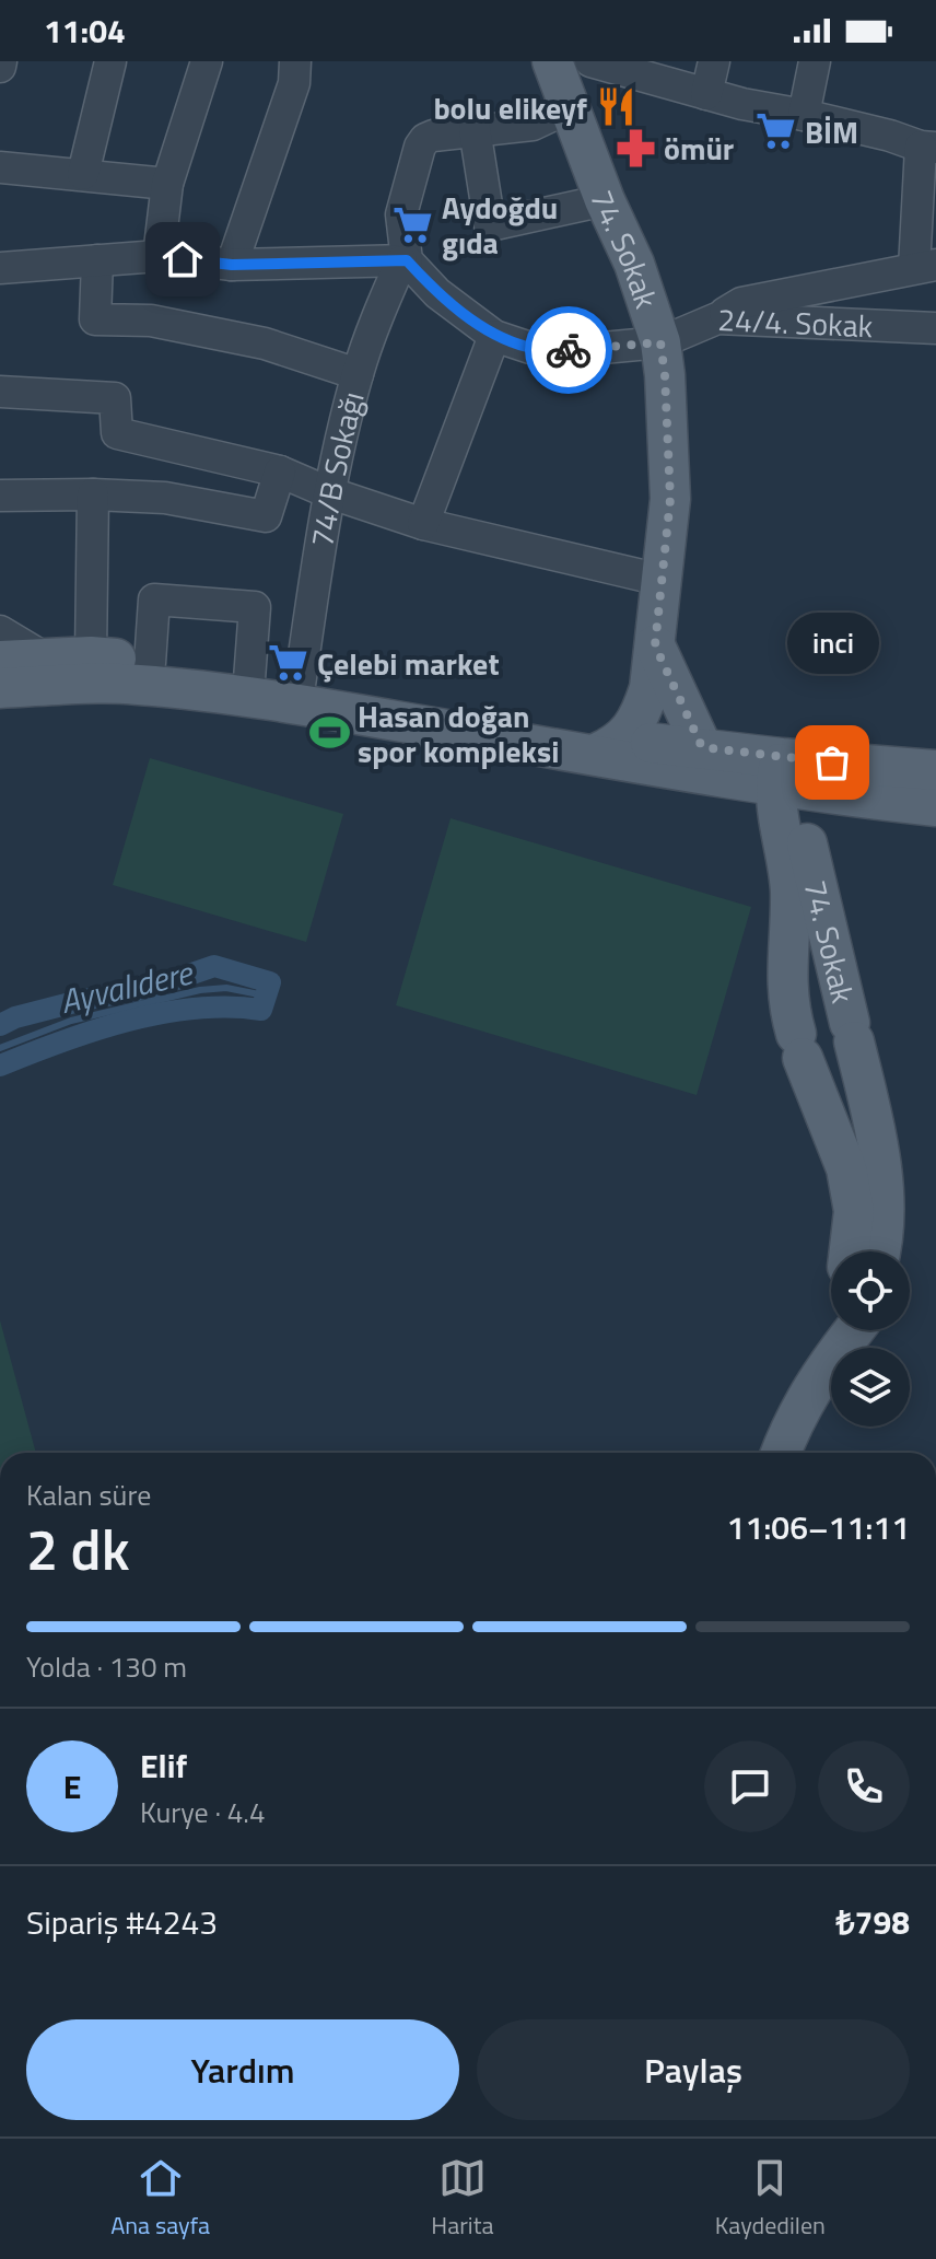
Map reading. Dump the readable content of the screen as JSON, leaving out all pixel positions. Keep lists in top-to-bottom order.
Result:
{
  "streets": {
    "main road": ["74. Sokak"],
    "street": ["24/4. Sokak", "74/B Sokağı"]
  },
  "crossings": [
    ["74. Sokak", "24/4. Sokak"]
  ],
  "water": ["Ayvalıdere"],
  "places": {
    "restaurant": ["bolu elikeyf"],
    "supermarket": ["BİM", "Aydoğdu gıda", "Çelebi market"],
    "pharmacy": ["ömür"],
    "sports": ["Hasan doğan spor kompleksi"],
    "other": ["inci"]
  },
  "page": {
    "status": "11:04",
    "bubble": "inci",
    "heading": ["2 dk", "Kalan süre", "11:06–11:11"],
    "panel": [
      "Elif",
      "Kurye · 4.4",
      "Sipariş #4243",
      "₺798"
    ],
    "bar": "Yolda · 130 m",
    "round": "E",
    "buttons": ["Yardım", "Paylaş"],
    "tabs": ["Ana sayfa", "Harita", "Kaydedilen"]
  }
}
